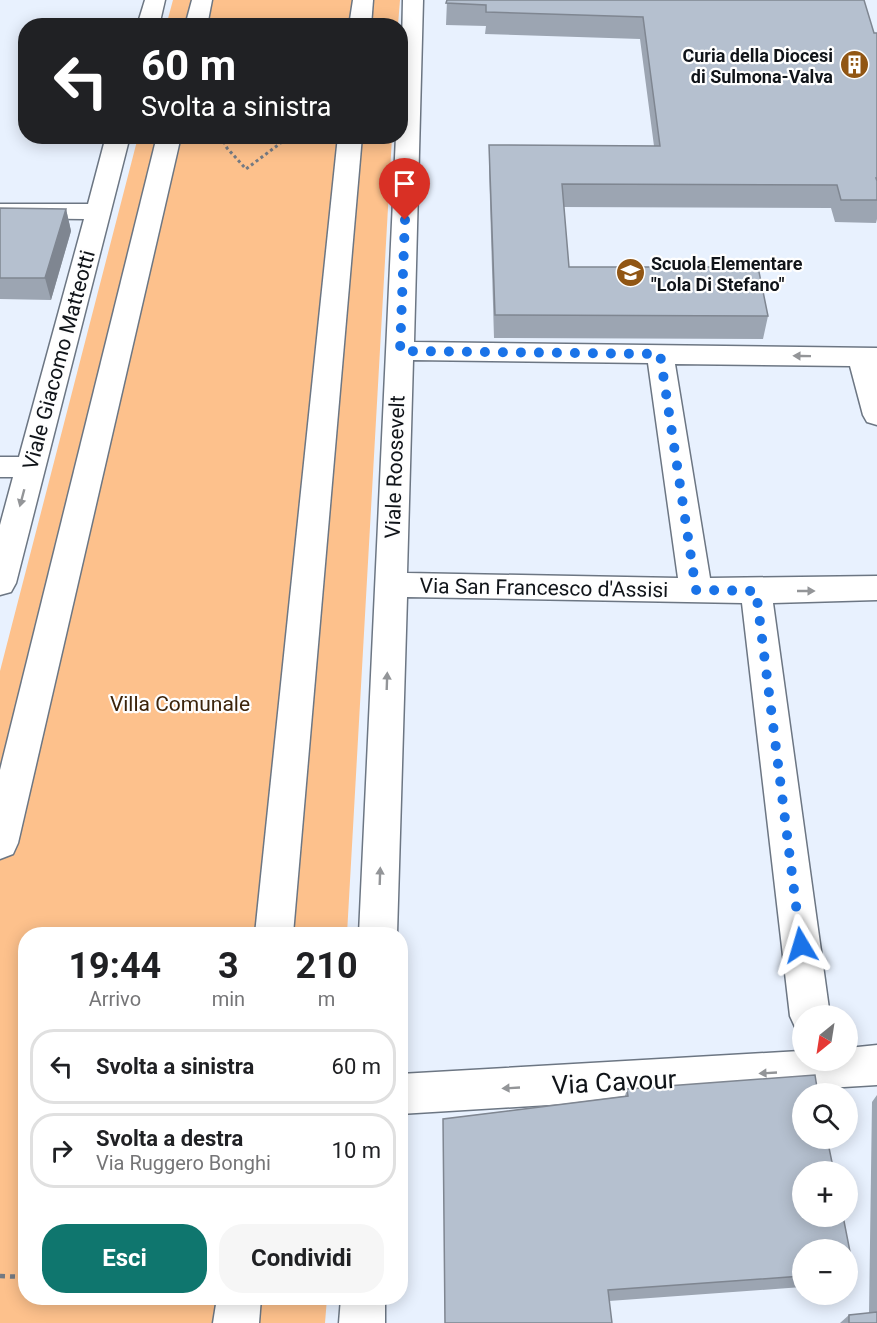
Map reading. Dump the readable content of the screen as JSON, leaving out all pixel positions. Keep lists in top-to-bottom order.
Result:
{
  "streets": {
    "street": [
      "Viale Giacomo Matteotti",
      "Viale Roosevelt",
      "Via San Francesco d'Assisi",
      "Via Cavour"
    ]
  },
  "crossings": [
    ["Viale Roosevelt", "Via San Francesco d'Assisi"]
  ],
  "one_way": ["Via Cavour"],
  "parks": ["Villa Comunale"],
  "places": {
    "building": ["Curia della Diocesi di Sulmona-Valva"],
    "school or university": ["Scuola Elementare \"Lola Di Stefano\""]
  },
  "north": "bottom left",
  "page": {
    "turn": ["60 m", "Svolta a sinistra"],
    "eta": [
      "19:44",
      "Arrivo",
      "3",
      "min",
      "210",
      "m"
    ],
    "map_buttons": ["+", "−"],
    "list": [
      {
        "name": "Svolta a sinistra",
        "value": "60 m"
      },
      {
        "name": "Svolta a destra",
        "note": "Via Ruggero Bonghi",
        "value": "10 m"
      }
    ],
    "buttons": ["Esci", "Condividi"]
  }
}
